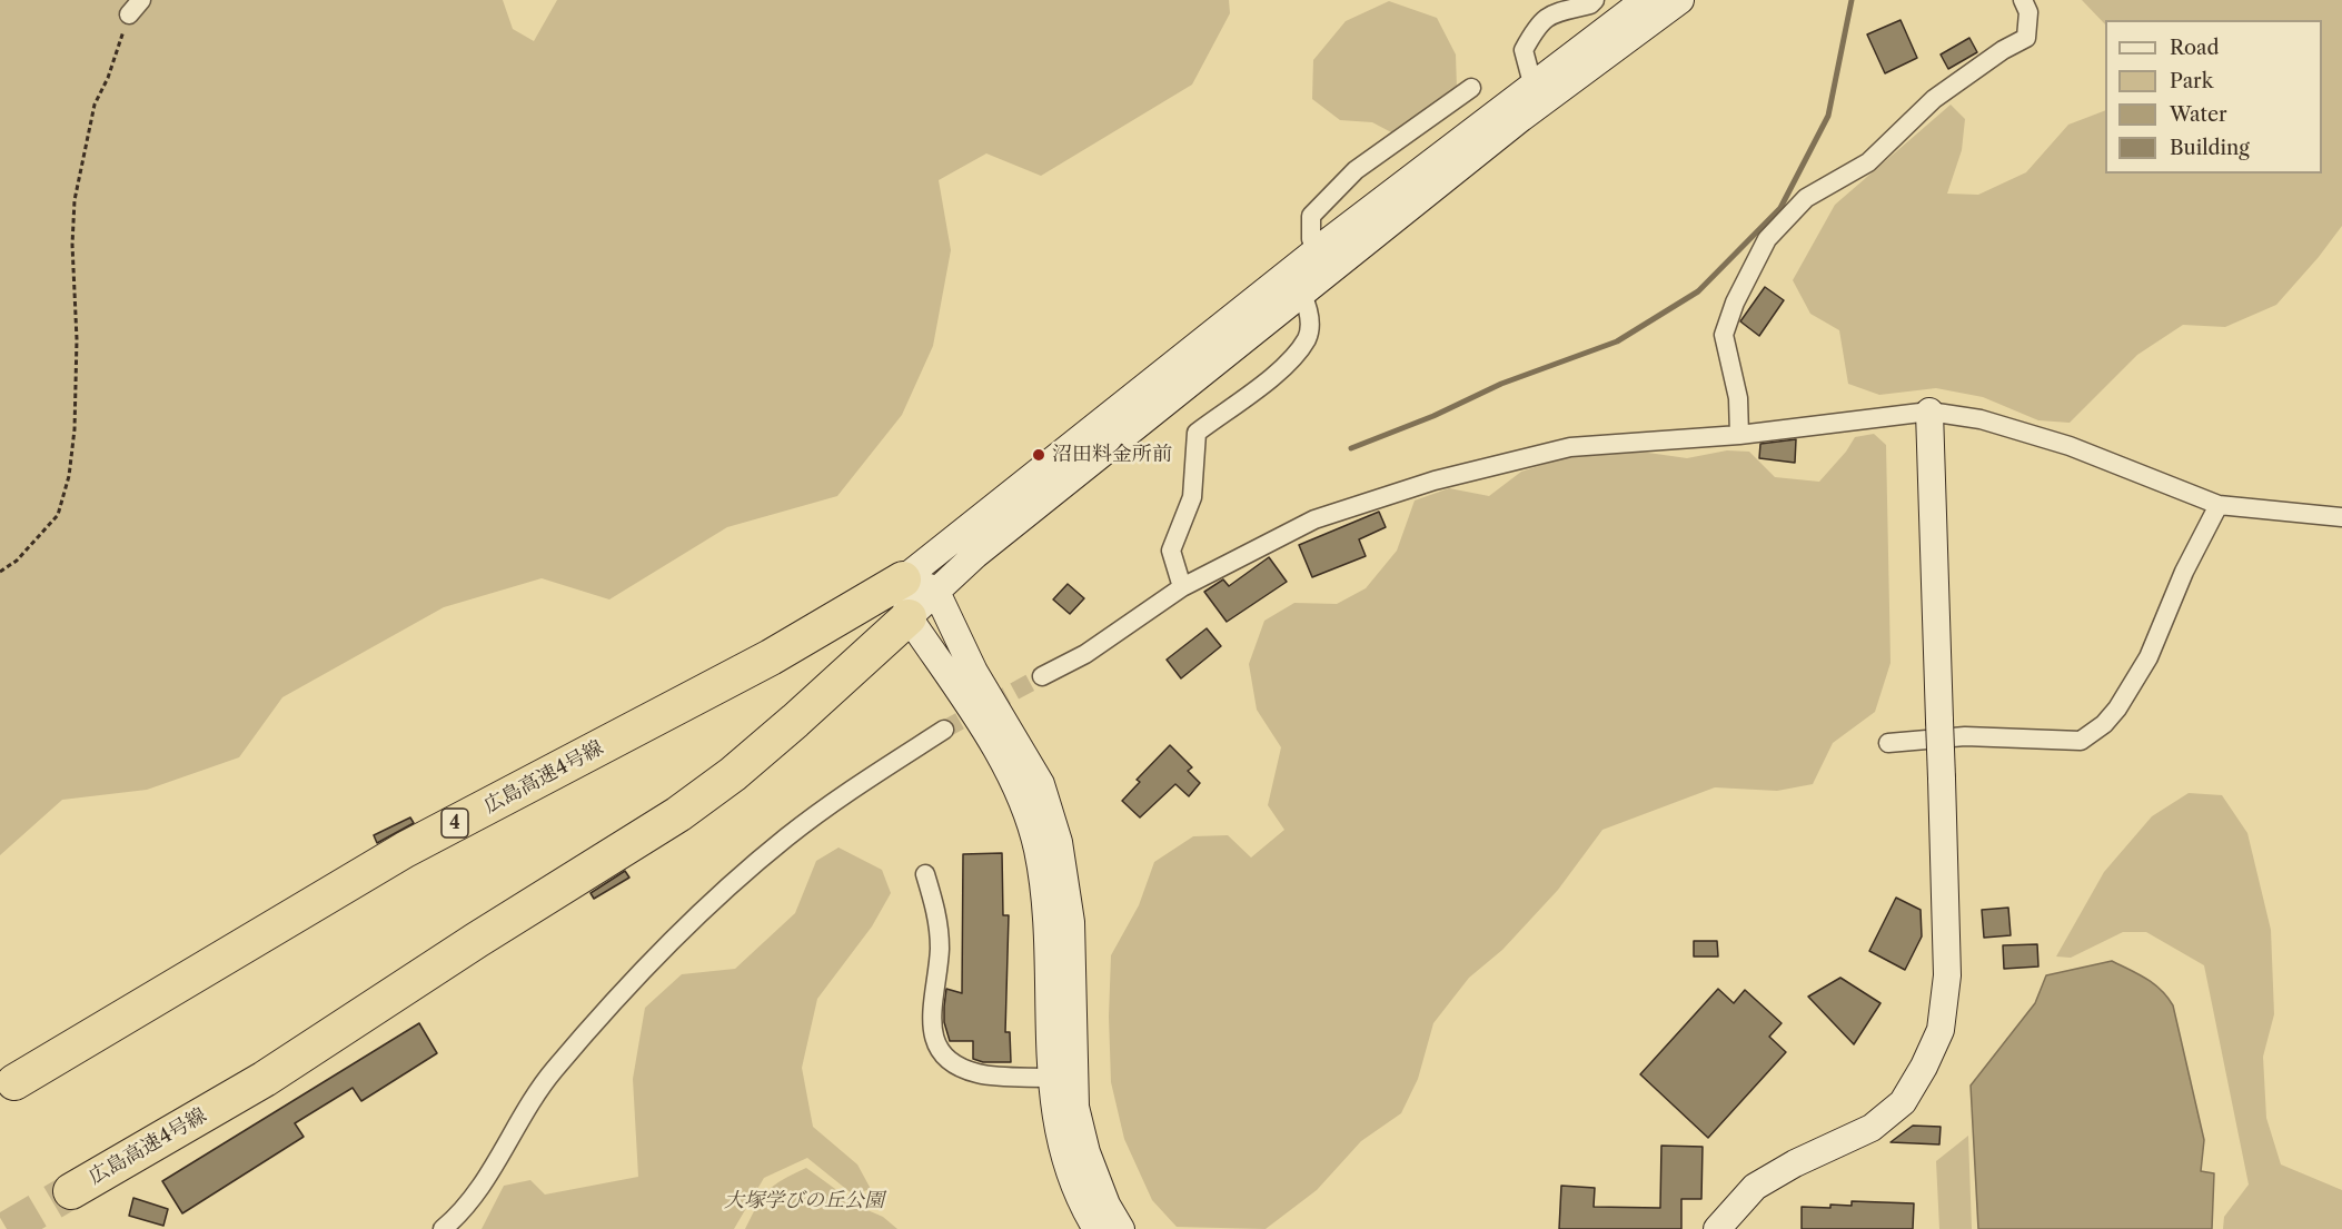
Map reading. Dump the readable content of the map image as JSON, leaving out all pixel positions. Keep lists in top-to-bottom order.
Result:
{
  "streets": {
    "highway": ["広島高速4号線", "4"]
  },
  "parks": ["大塚学びの丘公園"],
  "places": ["沼田料金所前"],
  "legend": [
    "Road",
    "Park",
    "Water",
    "Building"
  ]
}
